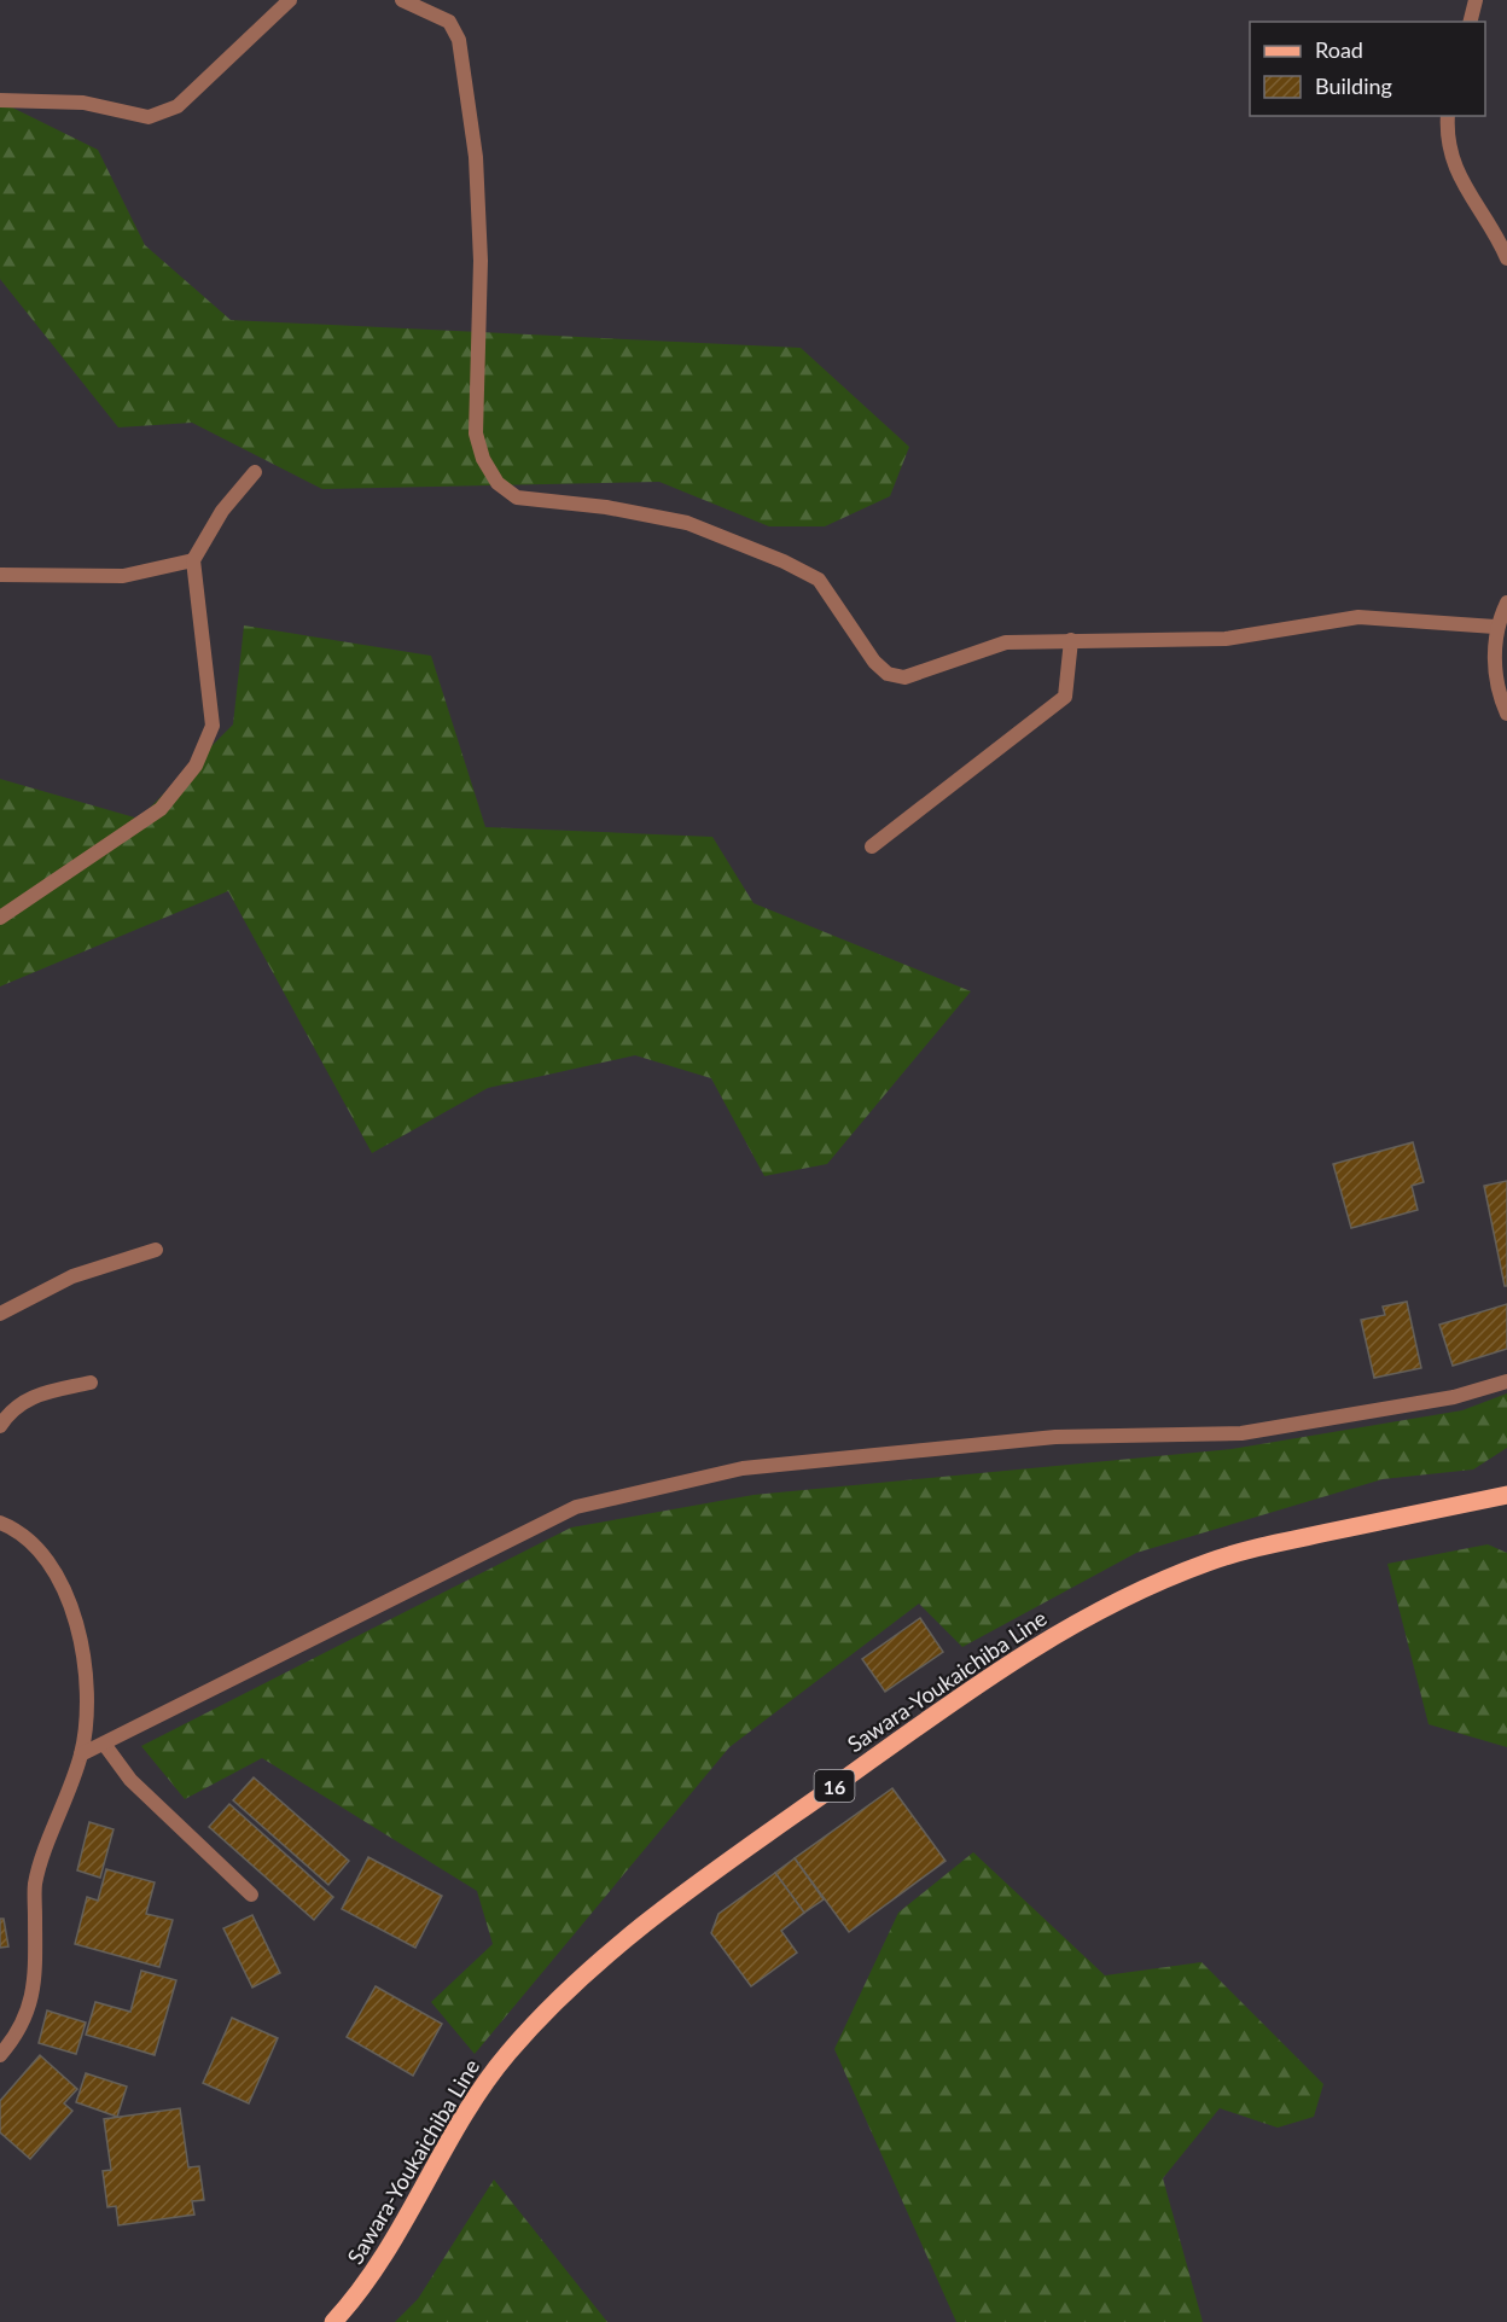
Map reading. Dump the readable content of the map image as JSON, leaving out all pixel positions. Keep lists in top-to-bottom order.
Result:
{
  "streets": {
    "main road": ["Sawara-Youkaichiba Line", "16"]
  },
  "legend": ["Road", "Building"]
}
